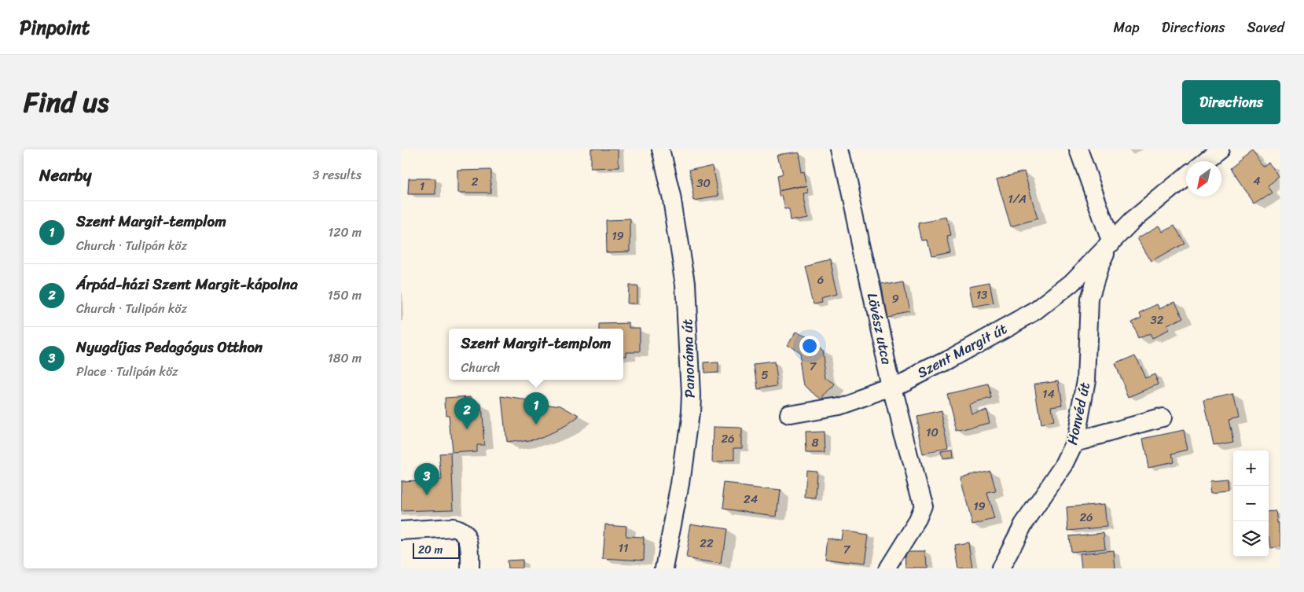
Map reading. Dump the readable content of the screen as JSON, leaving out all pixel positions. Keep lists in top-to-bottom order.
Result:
{
  "streets": {
    "street": [
      "Lövész utca",
      "Szent Margit út",
      "Panoráma út",
      "Honvéd út"
    ]
  },
  "crossings": [
    ["Lövész utca", "Szent Margit út"],
    ["Szent Margit út", "Honvéd út"]
  ],
  "house_numbers": [
    "4",
    "2",
    "30",
    "1",
    "1/A",
    "19",
    "6",
    "13",
    "9",
    "32",
    "7",
    "5",
    "14",
    "10",
    "26",
    "8",
    "24",
    "19",
    "26",
    "22",
    "11",
    "7"
  ],
  "scale_bar": "20 m",
  "north": "bottom left",
  "page": {
    "header": "Pinpoint",
    "nav": ["Map", "Directions", "Saved"],
    "title": "Find us",
    "buttons": "Directions",
    "heading": ["Nearby", "3 results"],
    "list": [
      {
        "mark": "1",
        "name": "Szent Margit-templom",
        "note": "Church · Tulipán köz",
        "value": "120 m"
      },
      {
        "mark": "2",
        "name": "Árpád-házi Szent Margit-kápolna",
        "note": "Church · Tulipán köz",
        "value": "150 m"
      },
      {
        "mark": "3",
        "name": "Nyugdíjas Pedagógus Otthon",
        "note": "Place · Tulipán köz",
        "value": "180 m"
      }
    ],
    "popup": ["Szent Margit-templom", "Church"],
    "pins": ["1", "2", "3"],
    "map_buttons": ["+", "−"],
    "scale": "20 m"
  }
}
